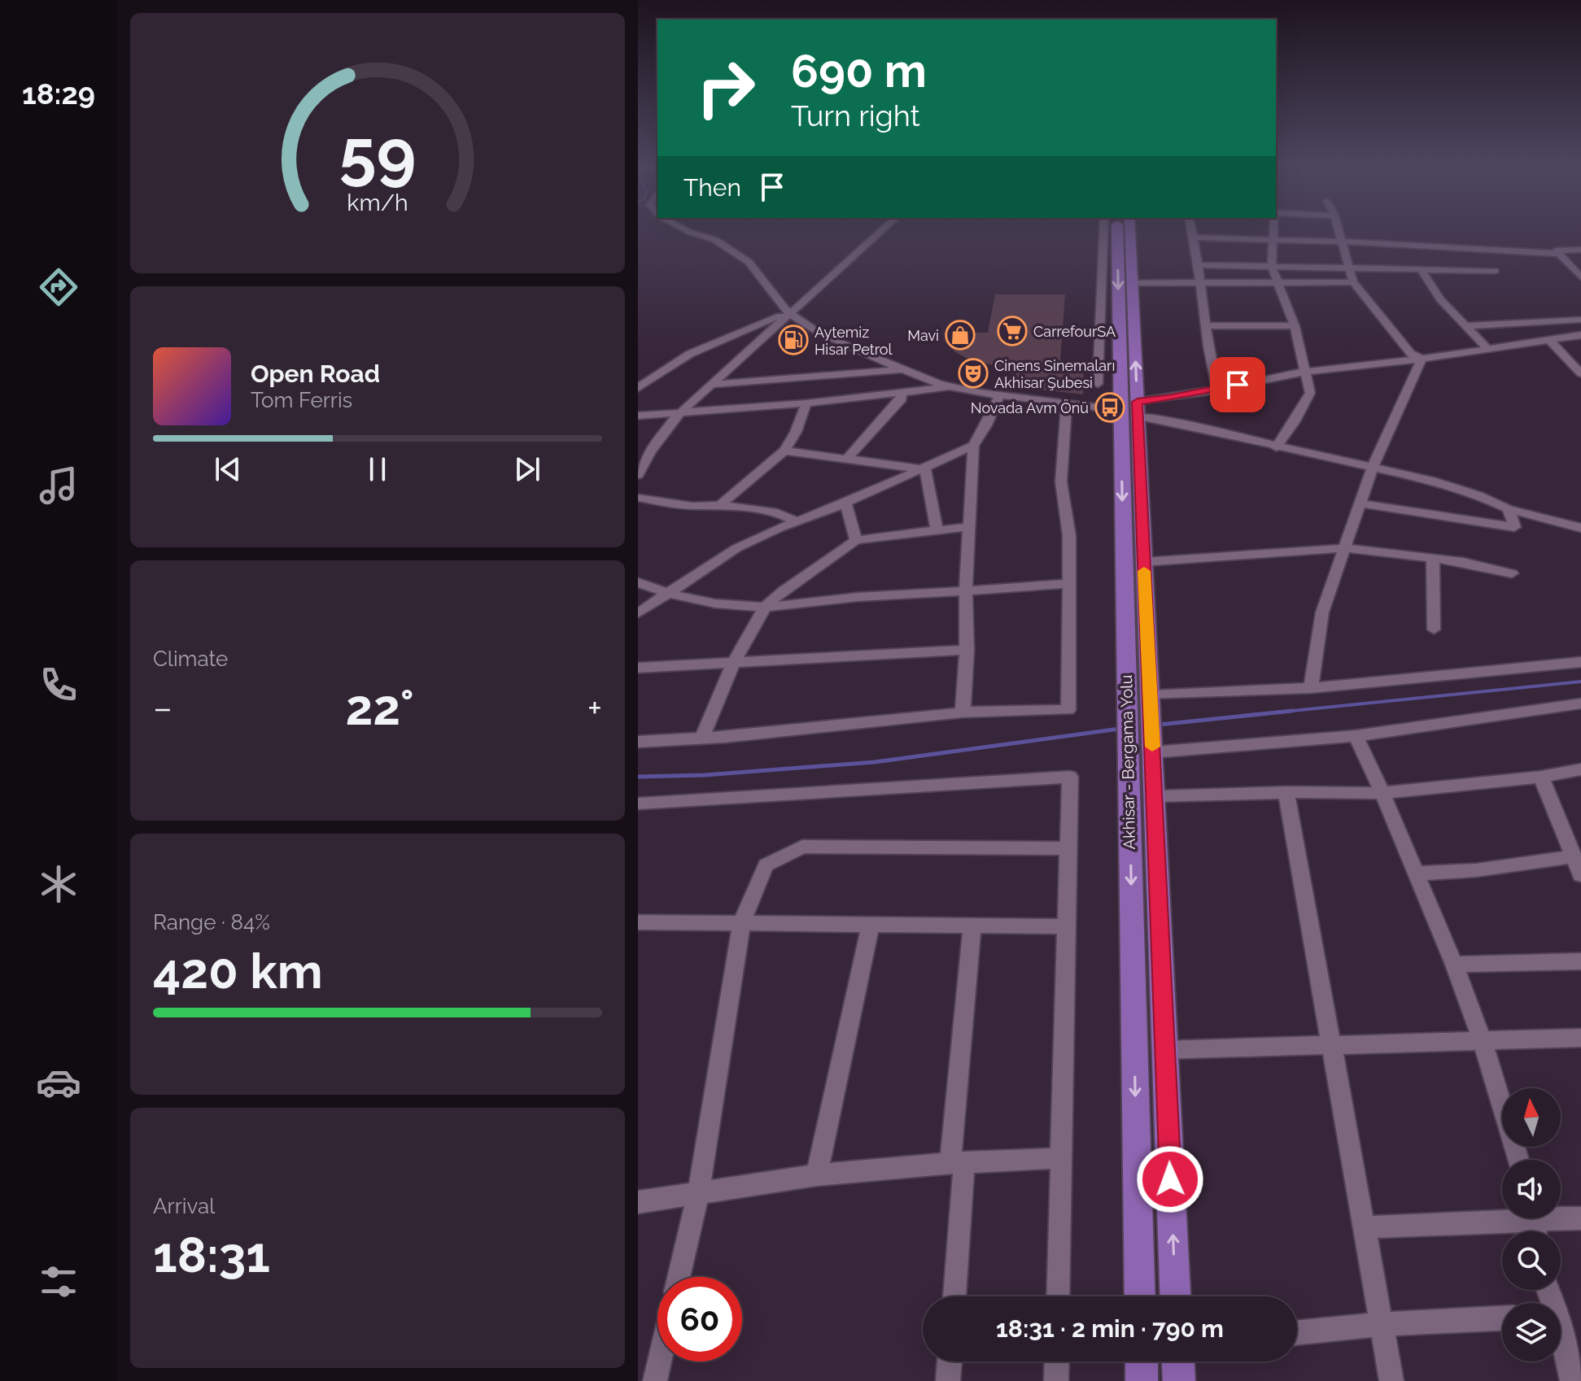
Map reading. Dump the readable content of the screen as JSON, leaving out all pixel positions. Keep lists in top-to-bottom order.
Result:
{
  "streets": {
    "main road": ["Akhisar - Bergama Yolu"]
  },
  "places": {
    "supermarket": ["CarrefourSA"],
    "shop": ["Mavi"],
    "fuel station": ["Aytemiz Hisar Petrol"],
    "theatre": ["Cinens Sinemaları Akhisar Şubesi"],
    "bus stop": ["Novada Avm Önü"]
  },
  "north": "top",
  "page": {
    "tabs": "18:29",
    "turn": ["690 m", "Turn right"],
    "then": "Then",
    "song": ["Open Road", "Tom Ferris"],
    "tile": [
      "Climate",
      ["Range · 84%", "420 km"],
      ["Arrival", "18:31"]
    ],
    "heat": ["−", "22°", "+"],
    "limit": "60",
    "trip": "18:31 · 2 min · 790 m",
    "gauge": ["59", "km/h"]
  }
}
